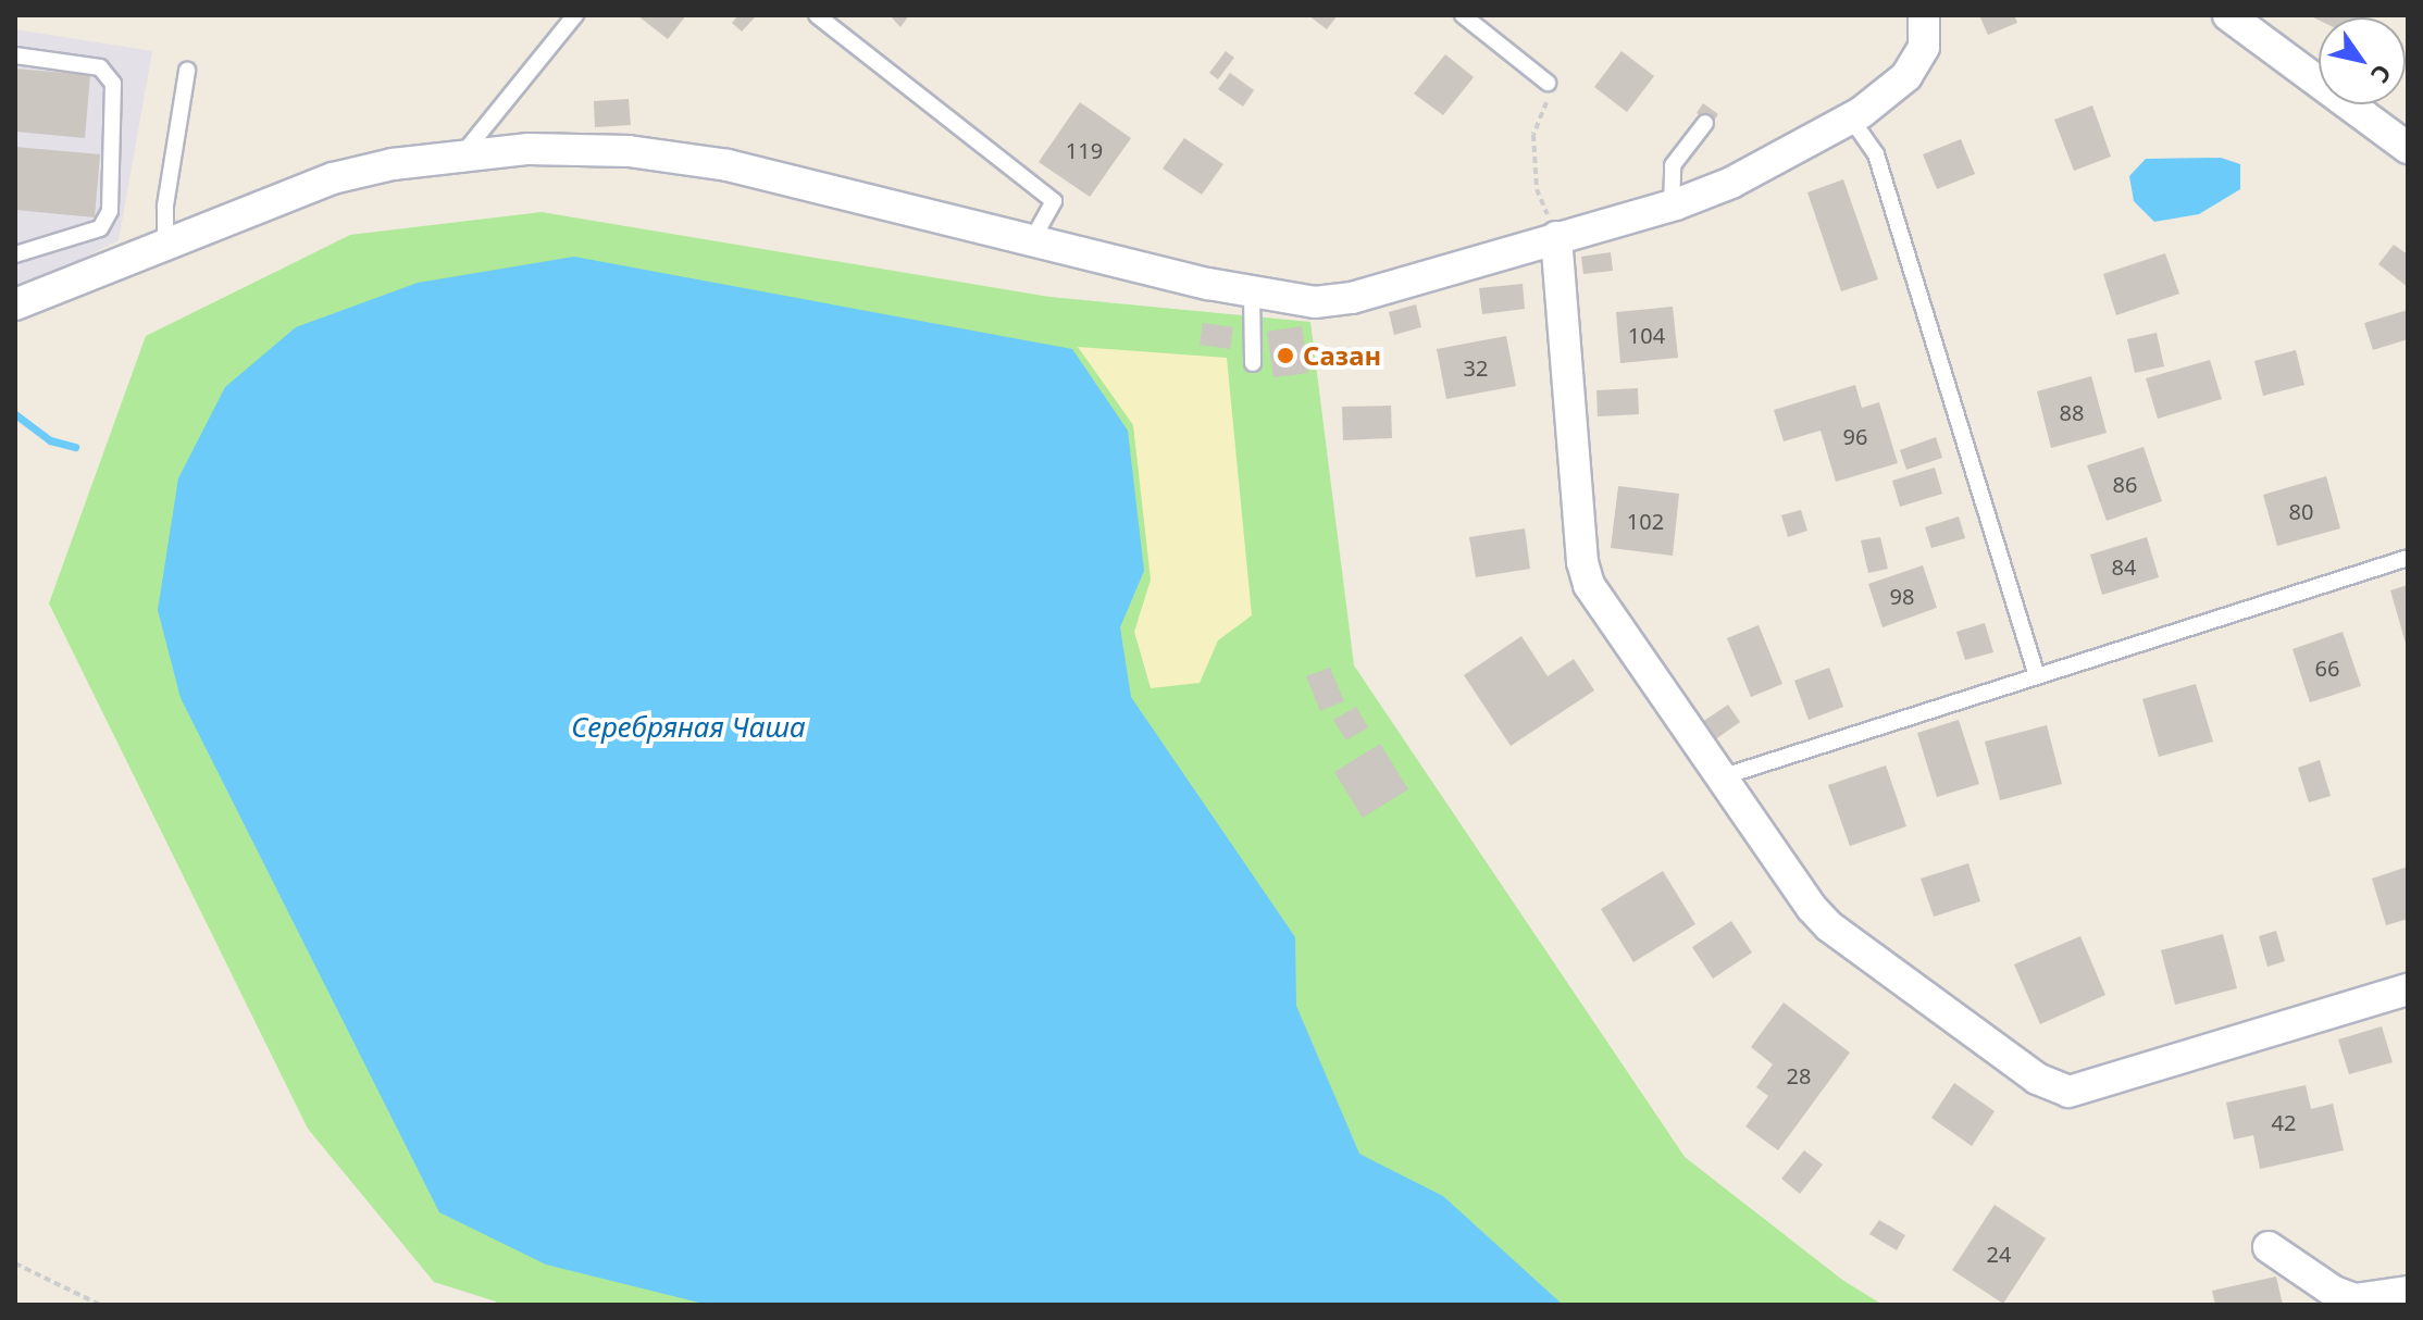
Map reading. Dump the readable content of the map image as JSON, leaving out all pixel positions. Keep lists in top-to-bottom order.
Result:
{
  "water": ["Серебряная Чаша"],
  "places": ["Сазан"],
  "house_numbers": [
    "119",
    "104",
    "32",
    "88",
    "96",
    "86",
    "80",
    "102",
    "84",
    "98",
    "66",
    "28",
    "42",
    "24"
  ],
  "north": "bottom right"
}
